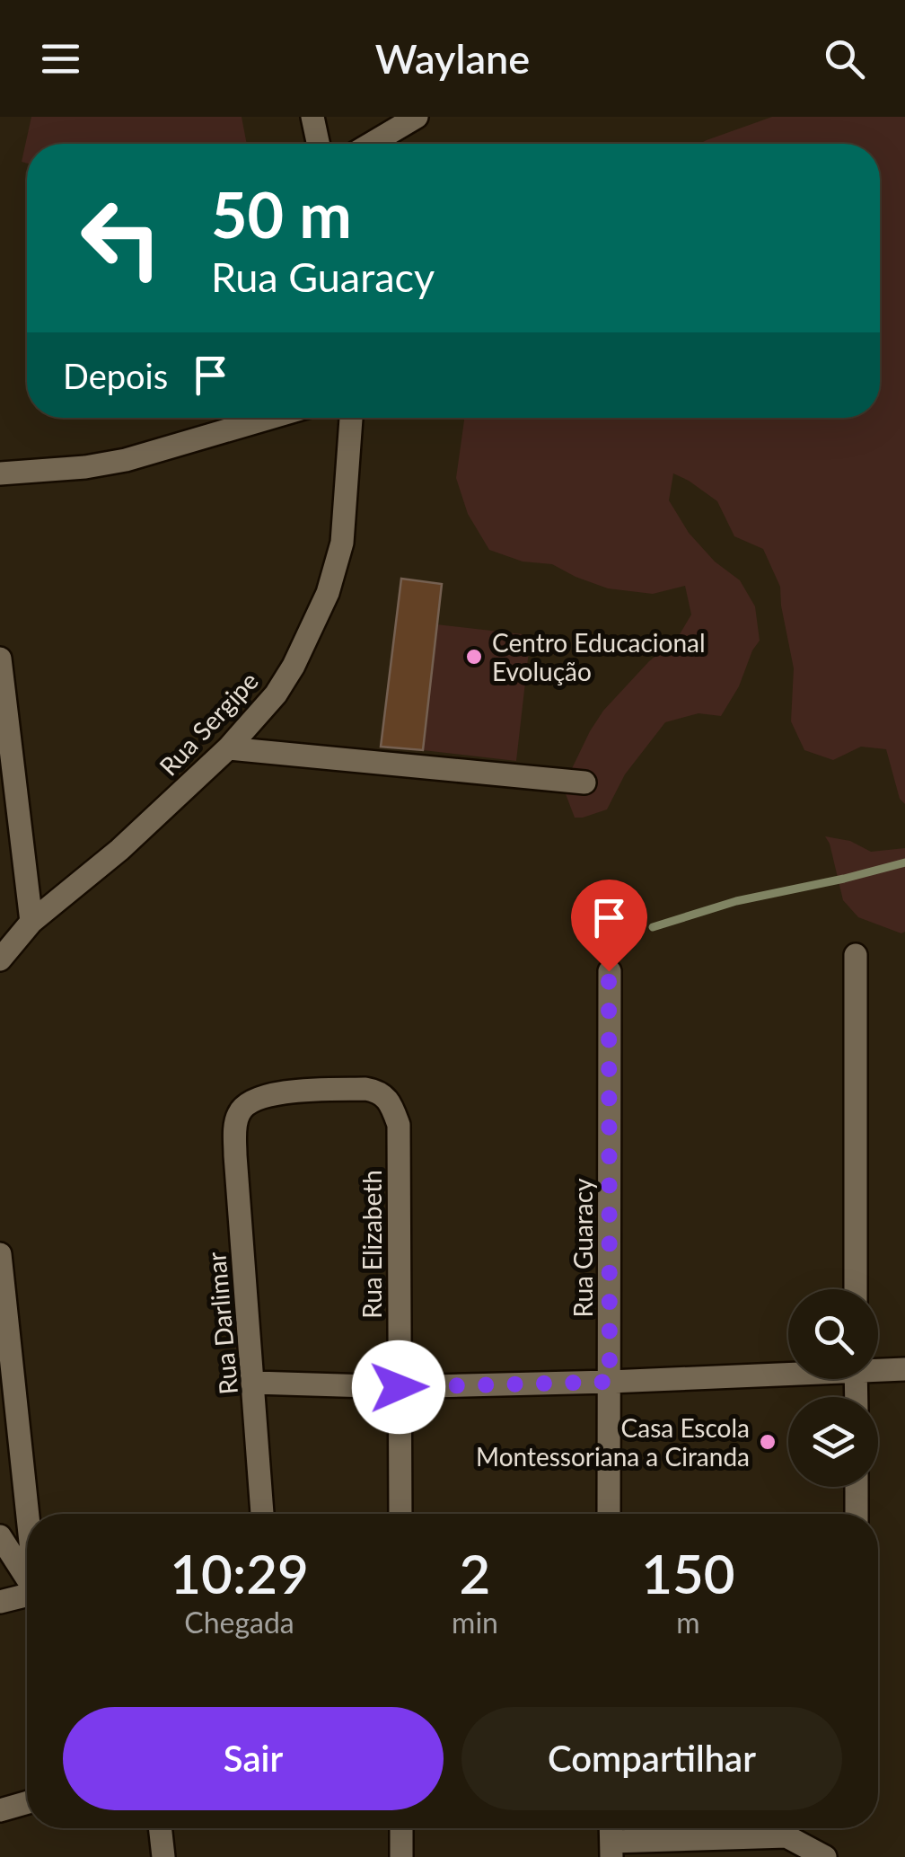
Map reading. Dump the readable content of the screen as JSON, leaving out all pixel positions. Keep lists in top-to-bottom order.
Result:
{
  "streets": {
    "street": [
      "Rua Sergipe",
      "Rua Elizabeth",
      "Rua Guaracy",
      "Rua Darlimar"
    ]
  },
  "crossings": [
    ["Rua Elizabeth", "Rua Darlimar"]
  ],
  "places": ["Centro Educacional Evolução", "Casa Escola Montessoriana a Ciranda"],
  "page": {
    "header": "Waylane",
    "turn": ["50 m", "Rua Guaracy"],
    "then": "Depois",
    "eta": [
      "10:29",
      "Chegada",
      "2",
      "min",
      "150",
      "m"
    ],
    "buttons": ["Sair", "Compartilhar"]
  }
}
